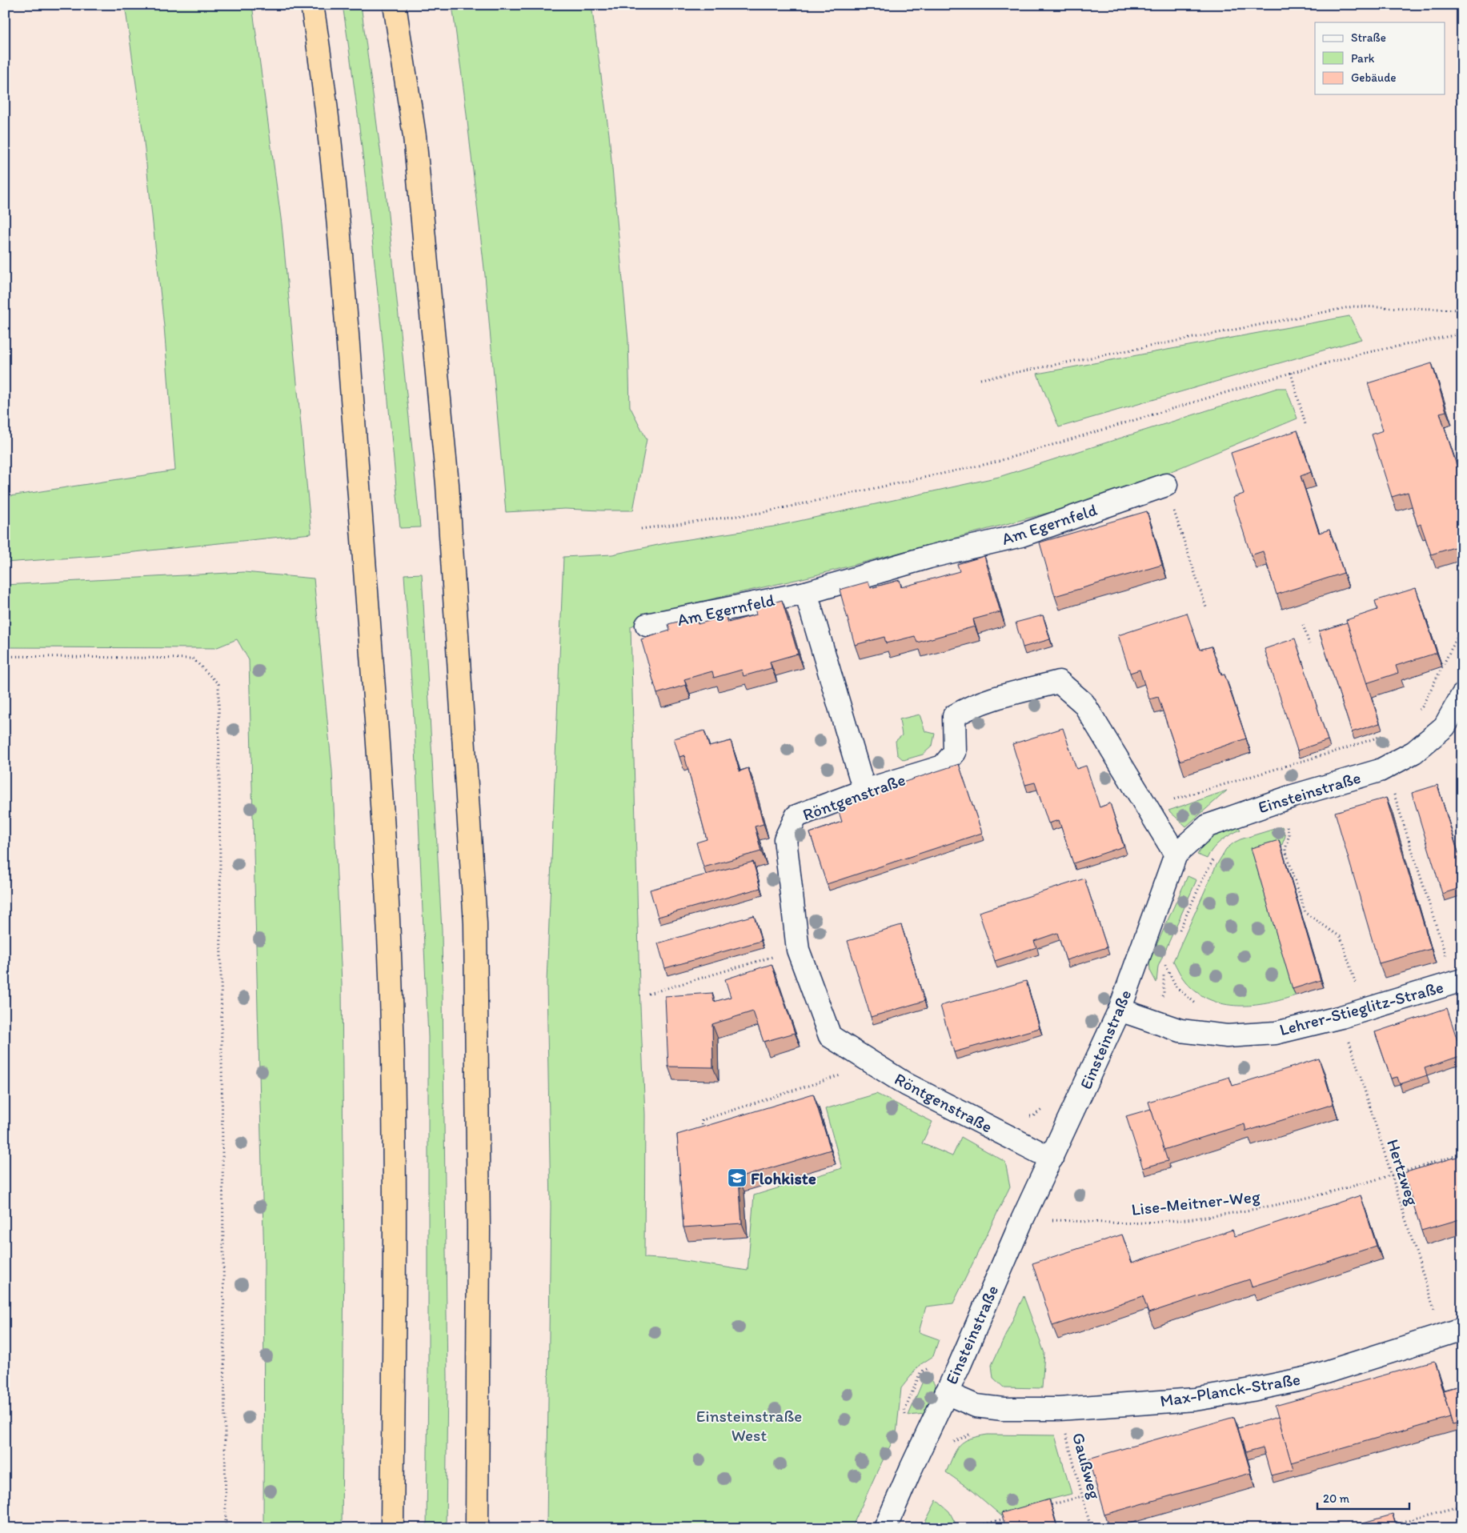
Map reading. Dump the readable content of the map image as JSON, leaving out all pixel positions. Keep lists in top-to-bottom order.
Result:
{
  "streets": {
    "street": [
      "Am Egernfeld",
      "Einsteinstraße",
      "Röntgenstraße",
      "Lehrer-Stieglitz-Straße",
      "Max-Planck-Straße"
    ],
    "path": ["Hertzweg", "Lise-Meitner-Weg", "Gaußweg"]
  },
  "crossings": [
    ["Einsteinstraße", "Röntgenstraße"],
    ["Einsteinstraße", "Lehrer-Stieglitz-Straße"],
    ["Einsteinstraße", "Lise-Meitner-Weg"],
    ["Einsteinstraße", "Max-Planck-Straße"],
    ["Lehrer-Stieglitz-Straße", "Hertzweg"],
    ["Hertzweg", "Lise-Meitner-Weg"],
    ["Hertzweg", "Max-Planck-Straße"],
    ["Max-Planck-Straße", "Gaußweg"]
  ],
  "parks": ["Einsteinstraße West"],
  "places": {
    "school or university": ["Flohkiste"]
  },
  "legend": ["Straße", "Park", "Gebäude"],
  "scale_bar": "20 m"
}
